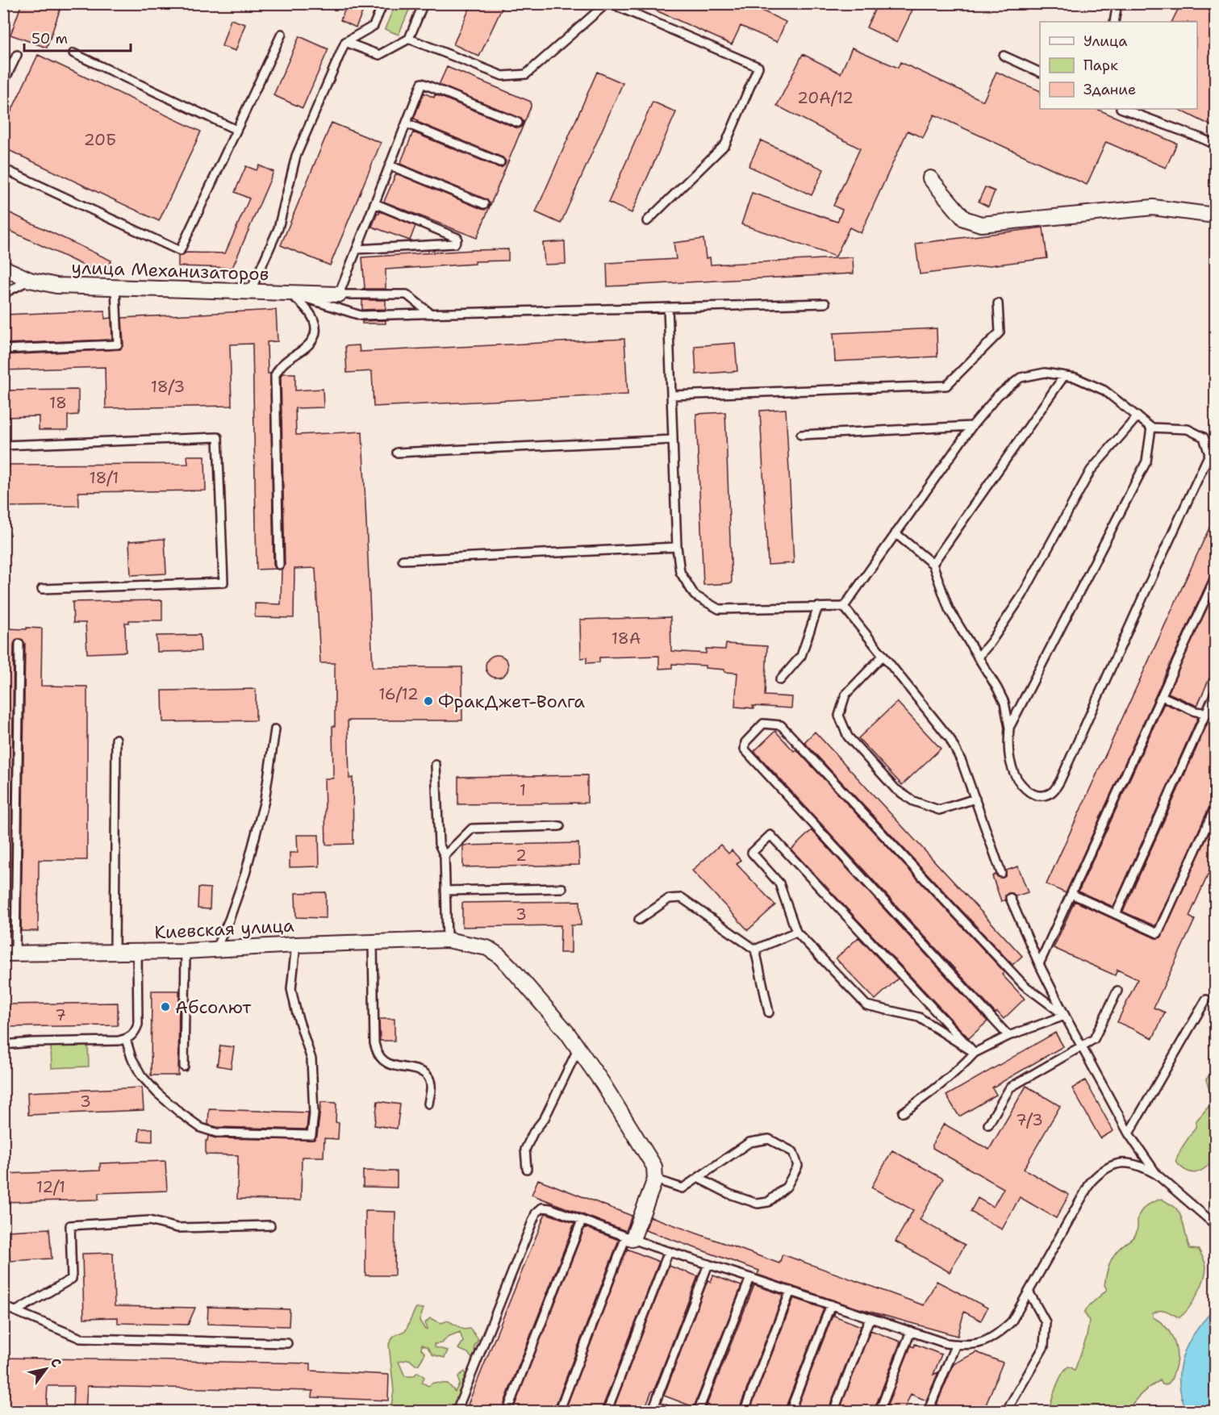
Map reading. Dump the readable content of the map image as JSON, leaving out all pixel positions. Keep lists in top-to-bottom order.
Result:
{
  "streets": {
    "street": ["улица Механизаторов", "Киевская улица"]
  },
  "places": ["ФракДжет-Волга", "Абсолют"],
  "house_numbers": [
    "20А/12",
    "20Б",
    "18/3",
    "18",
    "18/1",
    "18А",
    "16/12",
    "1",
    "2",
    "3",
    "7",
    "3",
    "7/3",
    "12/1"
  ],
  "legend": ["Улица", "Парк", "Здание"],
  "scale_bar": "50 m",
  "north": "top right"
}
